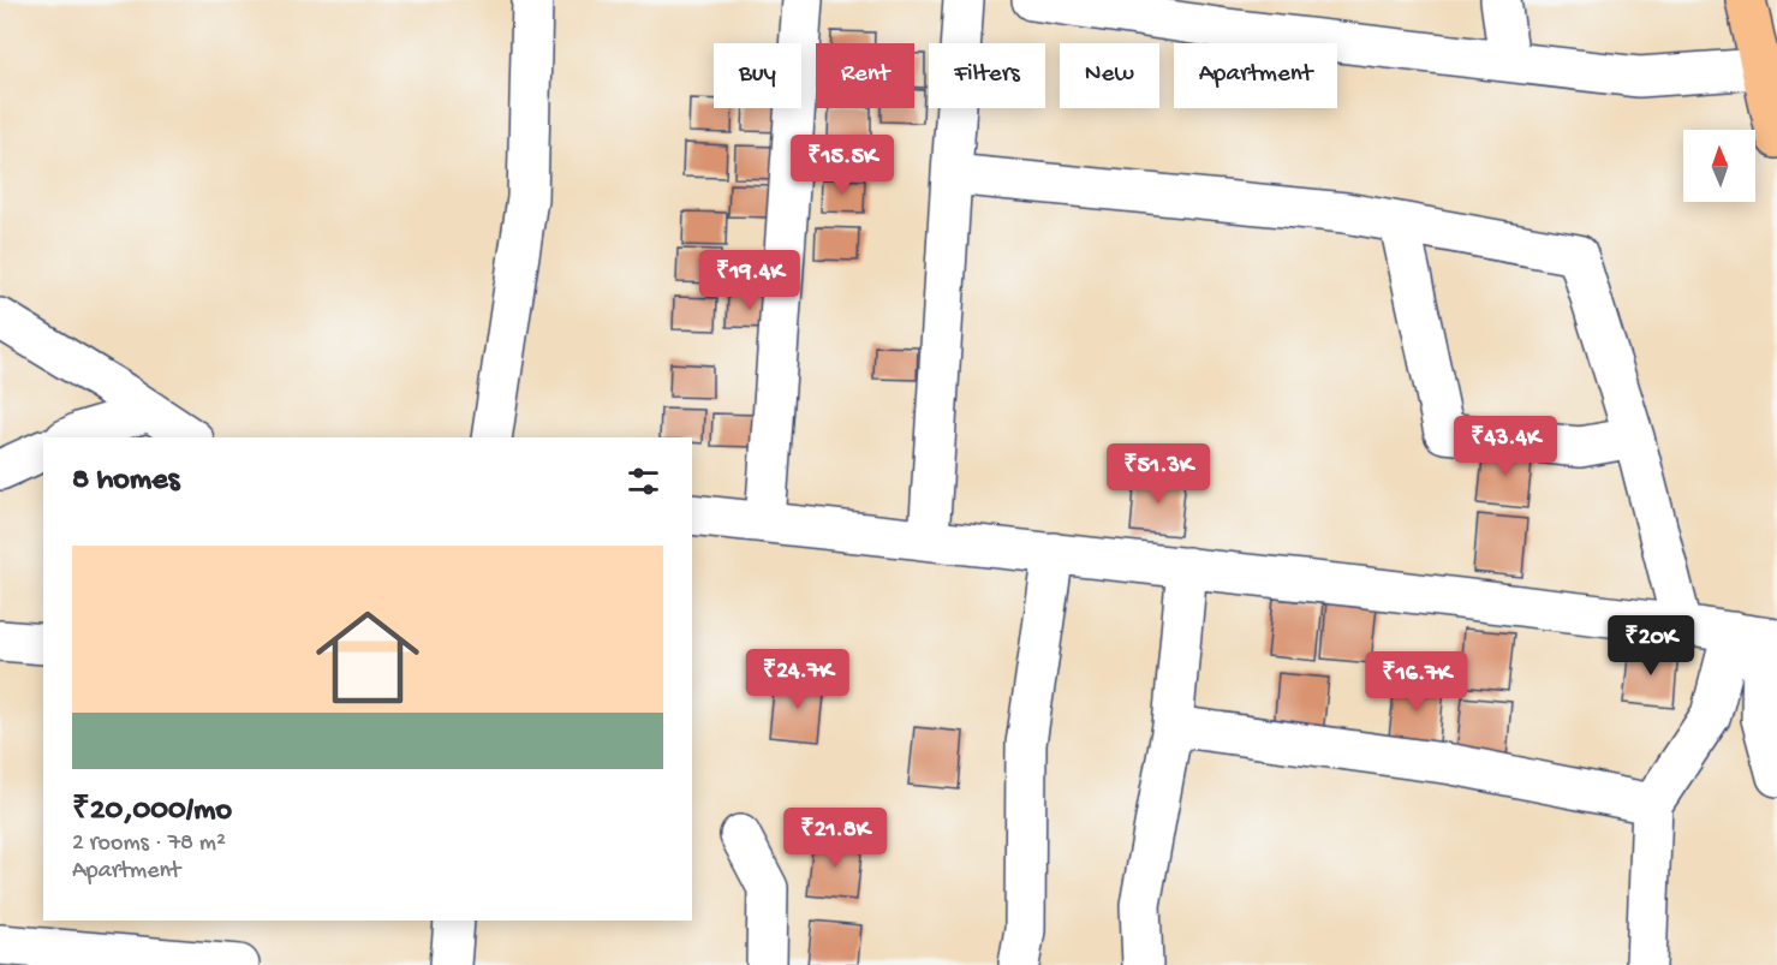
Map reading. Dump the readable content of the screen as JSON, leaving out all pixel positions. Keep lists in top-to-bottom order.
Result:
{
  "north": "top",
  "page": {
    "chip": [
      "Buy",
      "Rent",
      "Filters",
      "New",
      "Apartment"
    ],
    "price": [
      "₹15.5K",
      "₹19.4K",
      "₹43.4K",
      "₹51.3K",
      "₹20K",
      "₹24.7K",
      "₹16.7K",
      "₹21.8K"
    ],
    "heading": "8 homes",
    "list": [
      {
        "name": "₹20,000/mo",
        "note": "2 rooms · 78 m² · Apartment"
      }
    ]
  }
}
